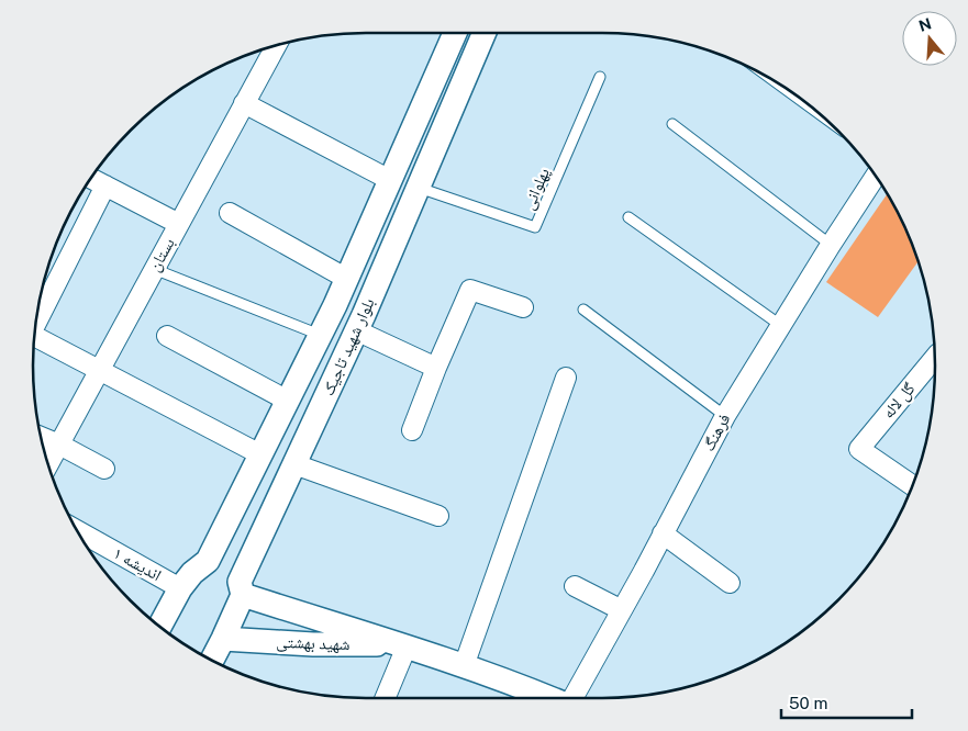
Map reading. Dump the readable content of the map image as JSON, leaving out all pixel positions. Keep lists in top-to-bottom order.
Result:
{
  "streets": {
    "street": [
      "بستان",
      "بلوار شهید تاجیک",
      "گل لاله",
      "فرهنگ",
      "اندیشه ۱",
      "شهید بهشتی"
    ],
    "lane": ["پهلوانی"]
  },
  "crossings": [
    ["پهلوانی", "بلوار شهید تاجیک"],
    ["بلوار شهید تاجیک", "اندیشه ۱"],
    ["بلوار شهید تاجیک", "شهید بهشتی"]
  ],
  "scale_bar": "50 m",
  "north": "top"
}
